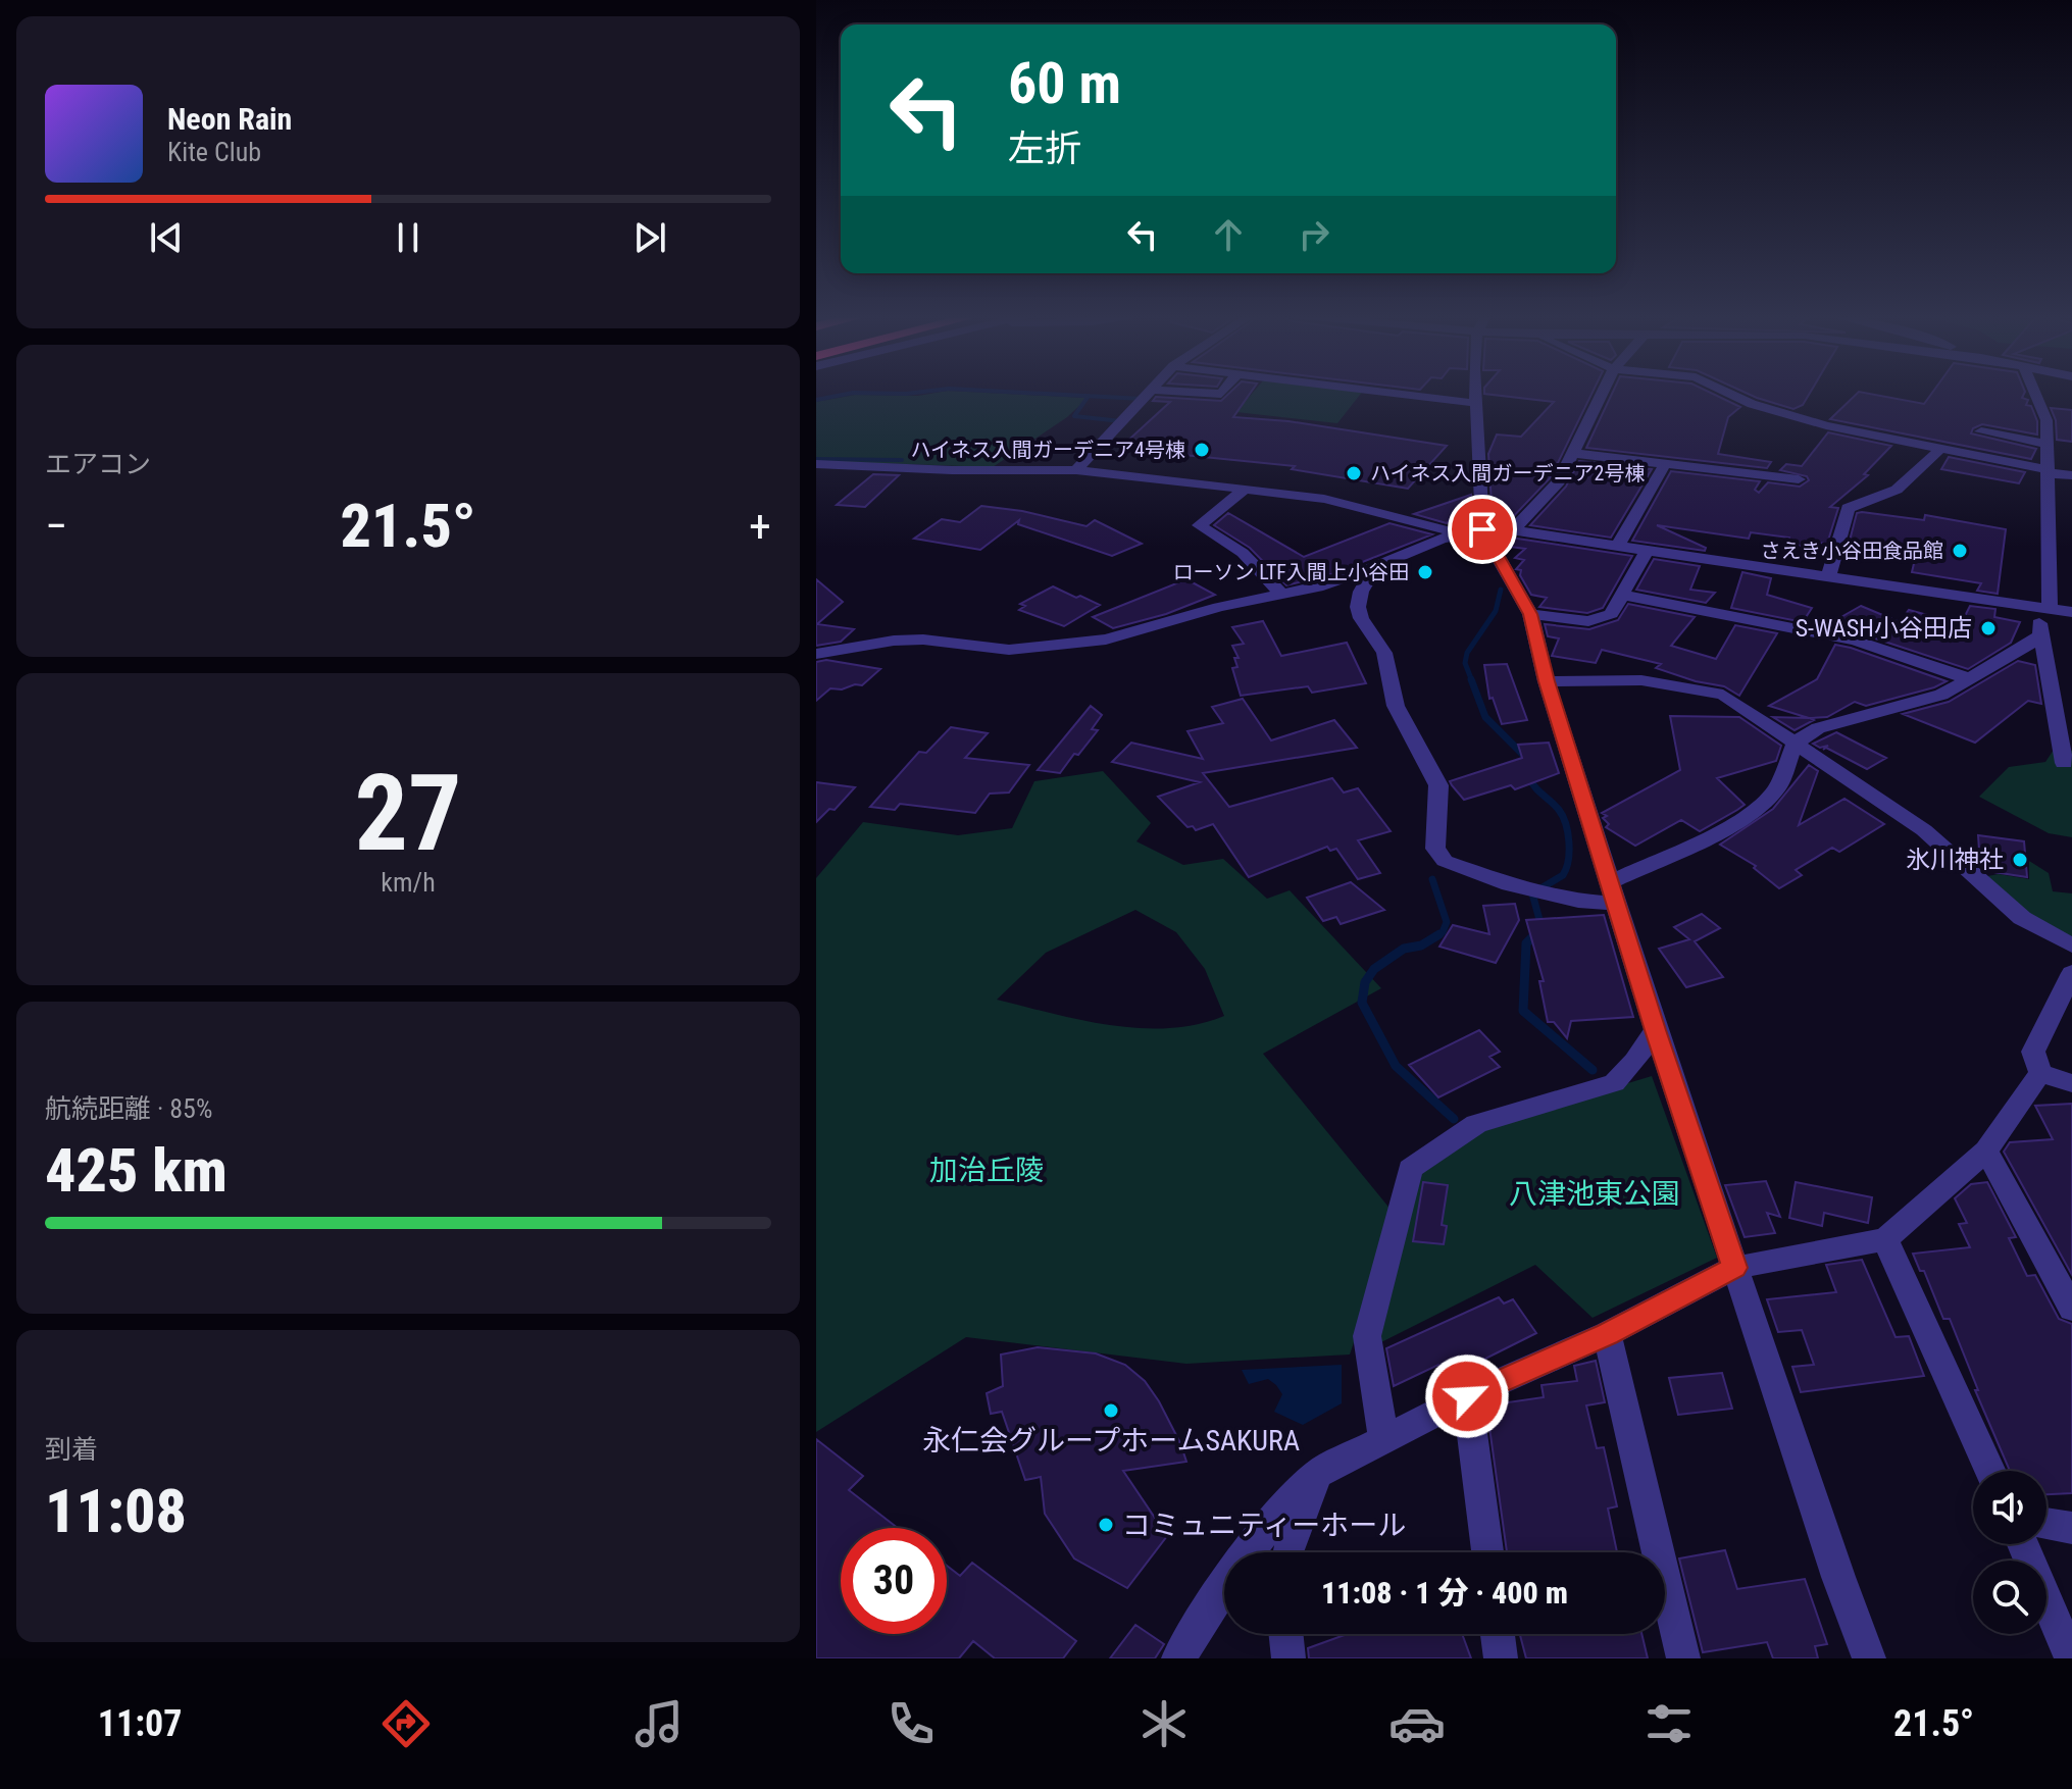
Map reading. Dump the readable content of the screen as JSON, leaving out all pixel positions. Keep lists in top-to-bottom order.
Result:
{
  "parks": ["加治丘陵", "八津池東公園"],
  "places": [
    "ハイネス入間ガーデニア4号棟",
    "ハイネス入間ガーデニア2号棟",
    "さえき小谷田食品館",
    "ローソン LTF入間上小谷田",
    "S-WASH小谷田店",
    "氷川神社",
    "永仁会グループホームSAKURA",
    "コミュニティーホール"
  ],
  "page": {
    "turn": ["60 m", "左折"],
    "song": ["Neon Rain", "Kite Club"],
    "tile": [
      "エアコン",
      ["27", "km/h"],
      ["航続距離 · 85%", "425 km"],
      ["到着", "11:08"]
    ],
    "heat": ["−", "21.5°", "+"],
    "limit": "30",
    "trip": "11:08 · 1 分 · 400 m",
    "tabs": ["11:07", "21.5°"]
  }
}
